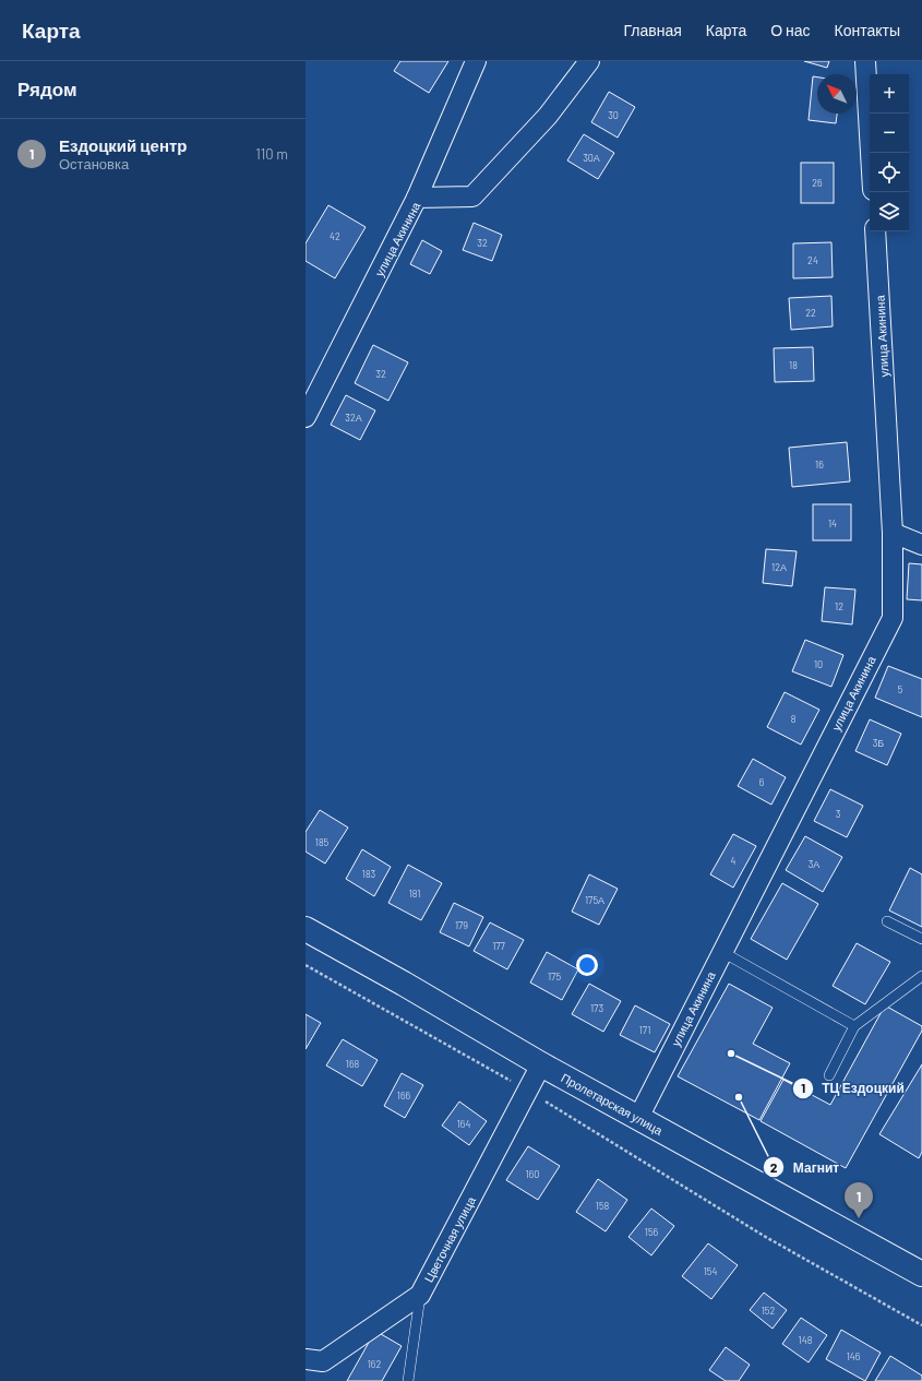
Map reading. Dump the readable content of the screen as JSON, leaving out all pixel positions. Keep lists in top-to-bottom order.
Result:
{
  "streets": {
    "main road": ["Пролетарская улица"],
    "street": ["улица Акинина", "Цветочная улица"]
  },
  "crossings": [
    ["улица Акинина", "Пролетарская улица"],
    ["Пролетарская улица", "Цветочная улица"]
  ],
  "places": ["ТЦ Ездоцкий", "Магнит"],
  "house_numbers": [
    "30",
    "30А",
    "26",
    "42",
    "32",
    "24",
    "22",
    "18",
    "32",
    "32А",
    "16",
    "14",
    "12А",
    "12",
    "10",
    "5",
    "8",
    "3Б",
    "6",
    "3",
    "185",
    "4",
    "3А",
    "183",
    "181",
    "175А",
    "179",
    "177",
    "175",
    "173",
    "171",
    "168",
    "166",
    "164",
    "160",
    "158",
    "156",
    "154",
    "152",
    "148",
    "146",
    "162"
  ],
  "north": "top left",
  "page": {
    "header": "Карта",
    "nav": [
      "Главная",
      "Карта",
      "О нас",
      "Контакты"
    ],
    "heading": "Рядом",
    "map_buttons": ["+", "−"],
    "list": [
      {
        "mark": "1",
        "name": "Ездоцкий центр",
        "note": "Остановка",
        "value": "110 m"
      }
    ],
    "pins": "1"
  }
}
